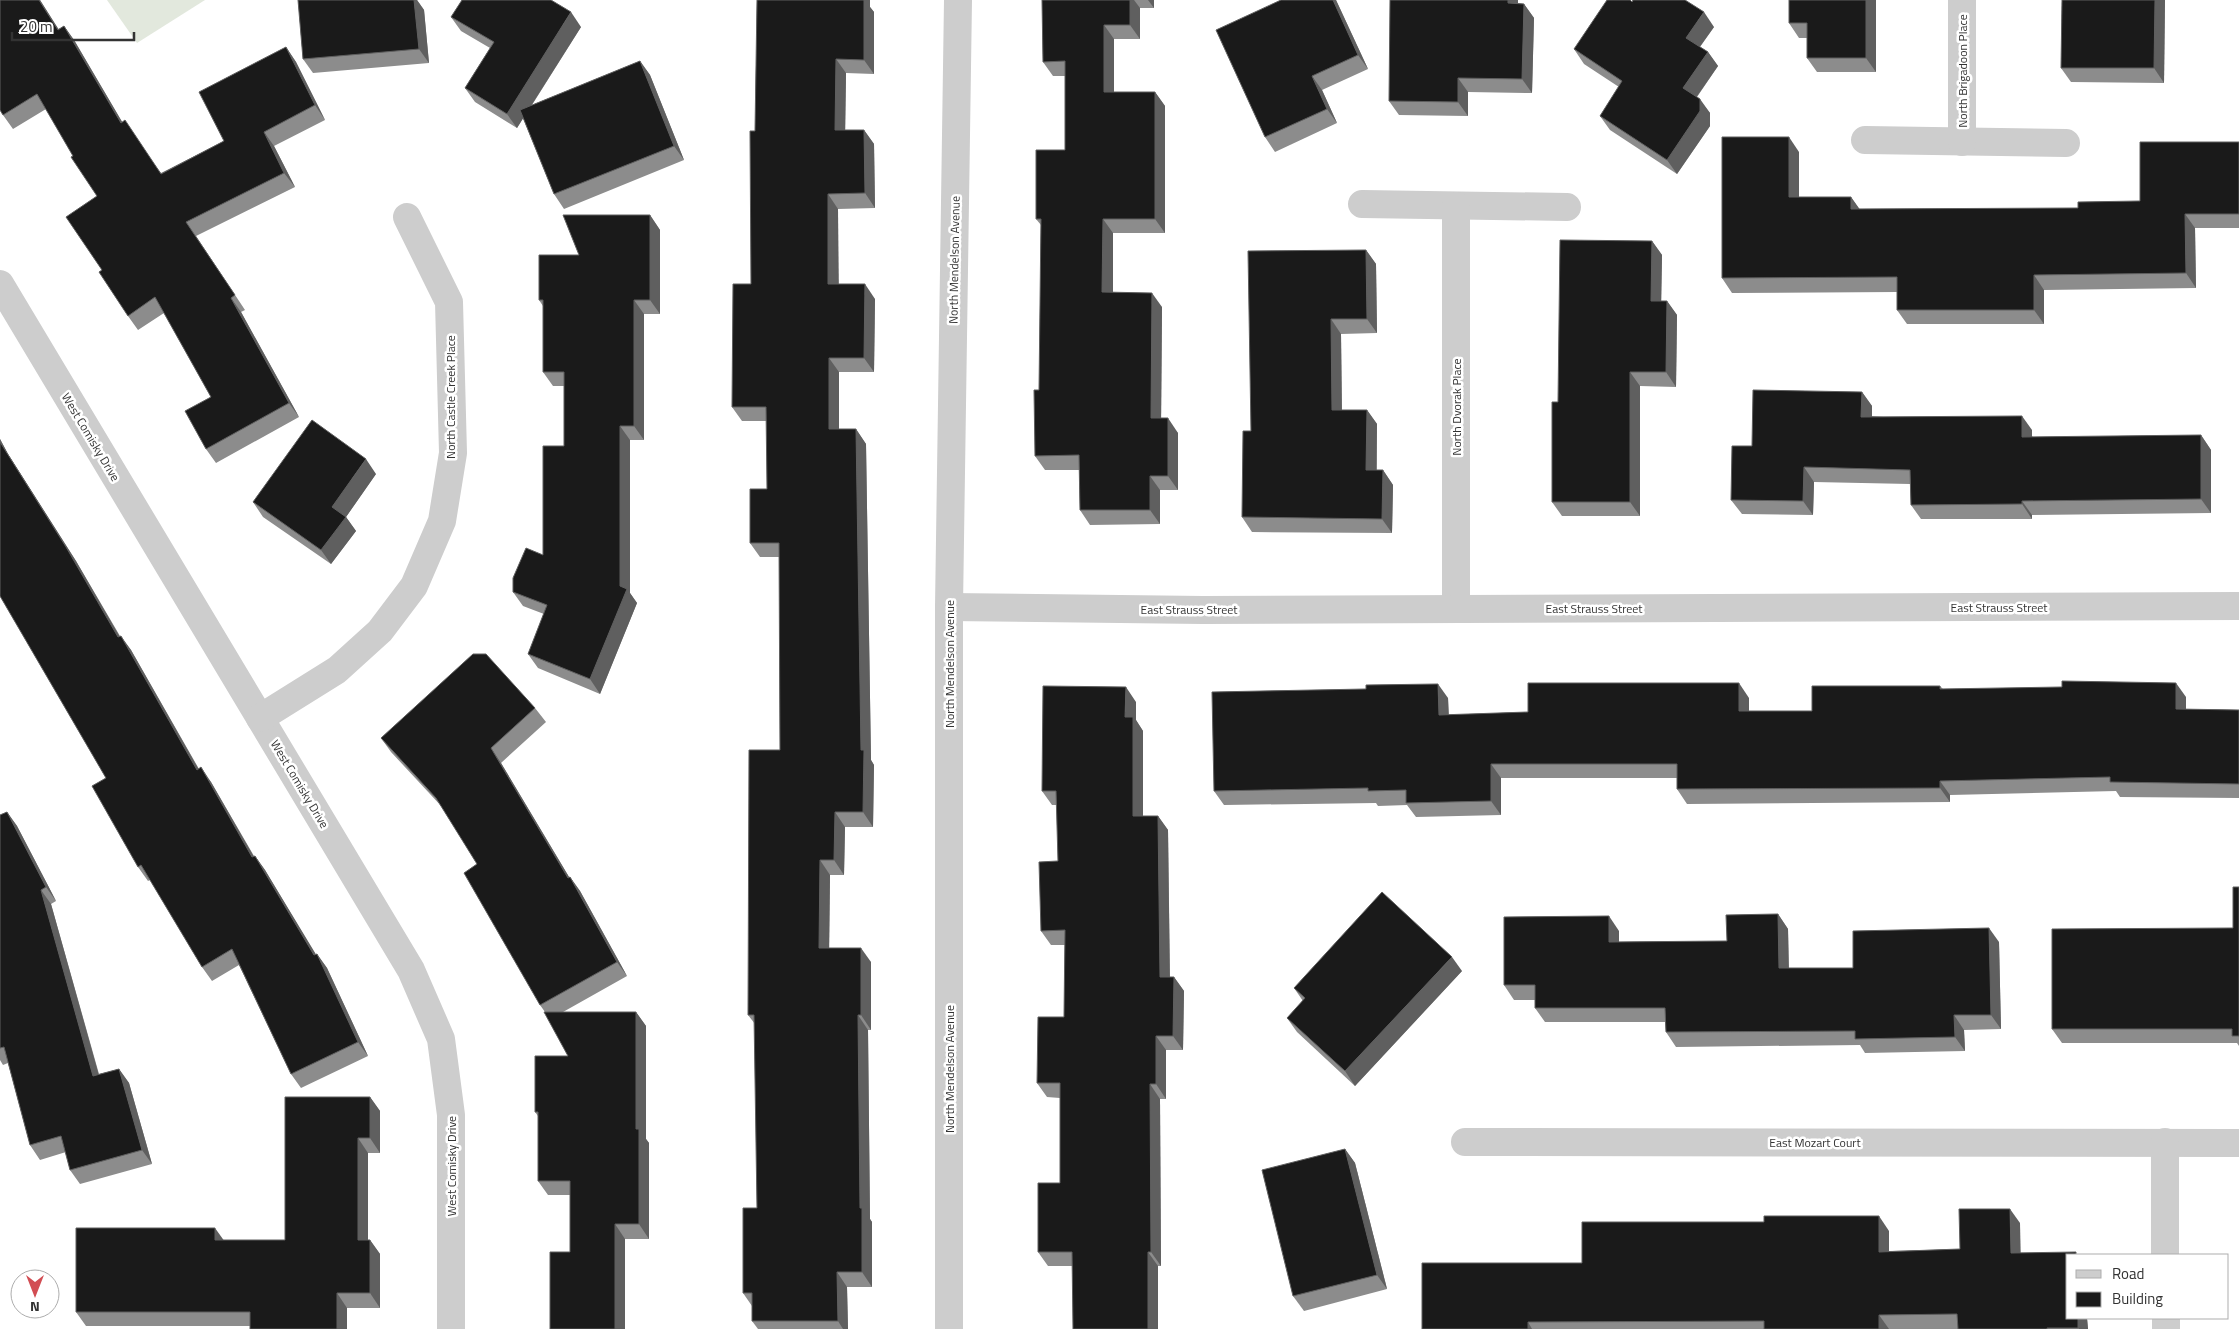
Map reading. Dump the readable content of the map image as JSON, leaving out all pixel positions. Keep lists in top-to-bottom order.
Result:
{
  "streets": {
    "street": [
      "North Brigadoon Place",
      "North Mendelson Avenue",
      "North Castle Creek Place",
      "North Dvorak Place",
      "West Comisky Drive",
      "East Strauss Street",
      "East Mozart Court"
    ]
  },
  "crossings": [
    ["North Mendelson Avenue", "East Strauss Street"],
    ["North Castle Creek Place", "West Comisky Drive"],
    ["North Dvorak Place", "East Strauss Street"]
  ],
  "legend": ["Road", "Building"],
  "scale_bar": "20 m",
  "north": "bottom"
}
